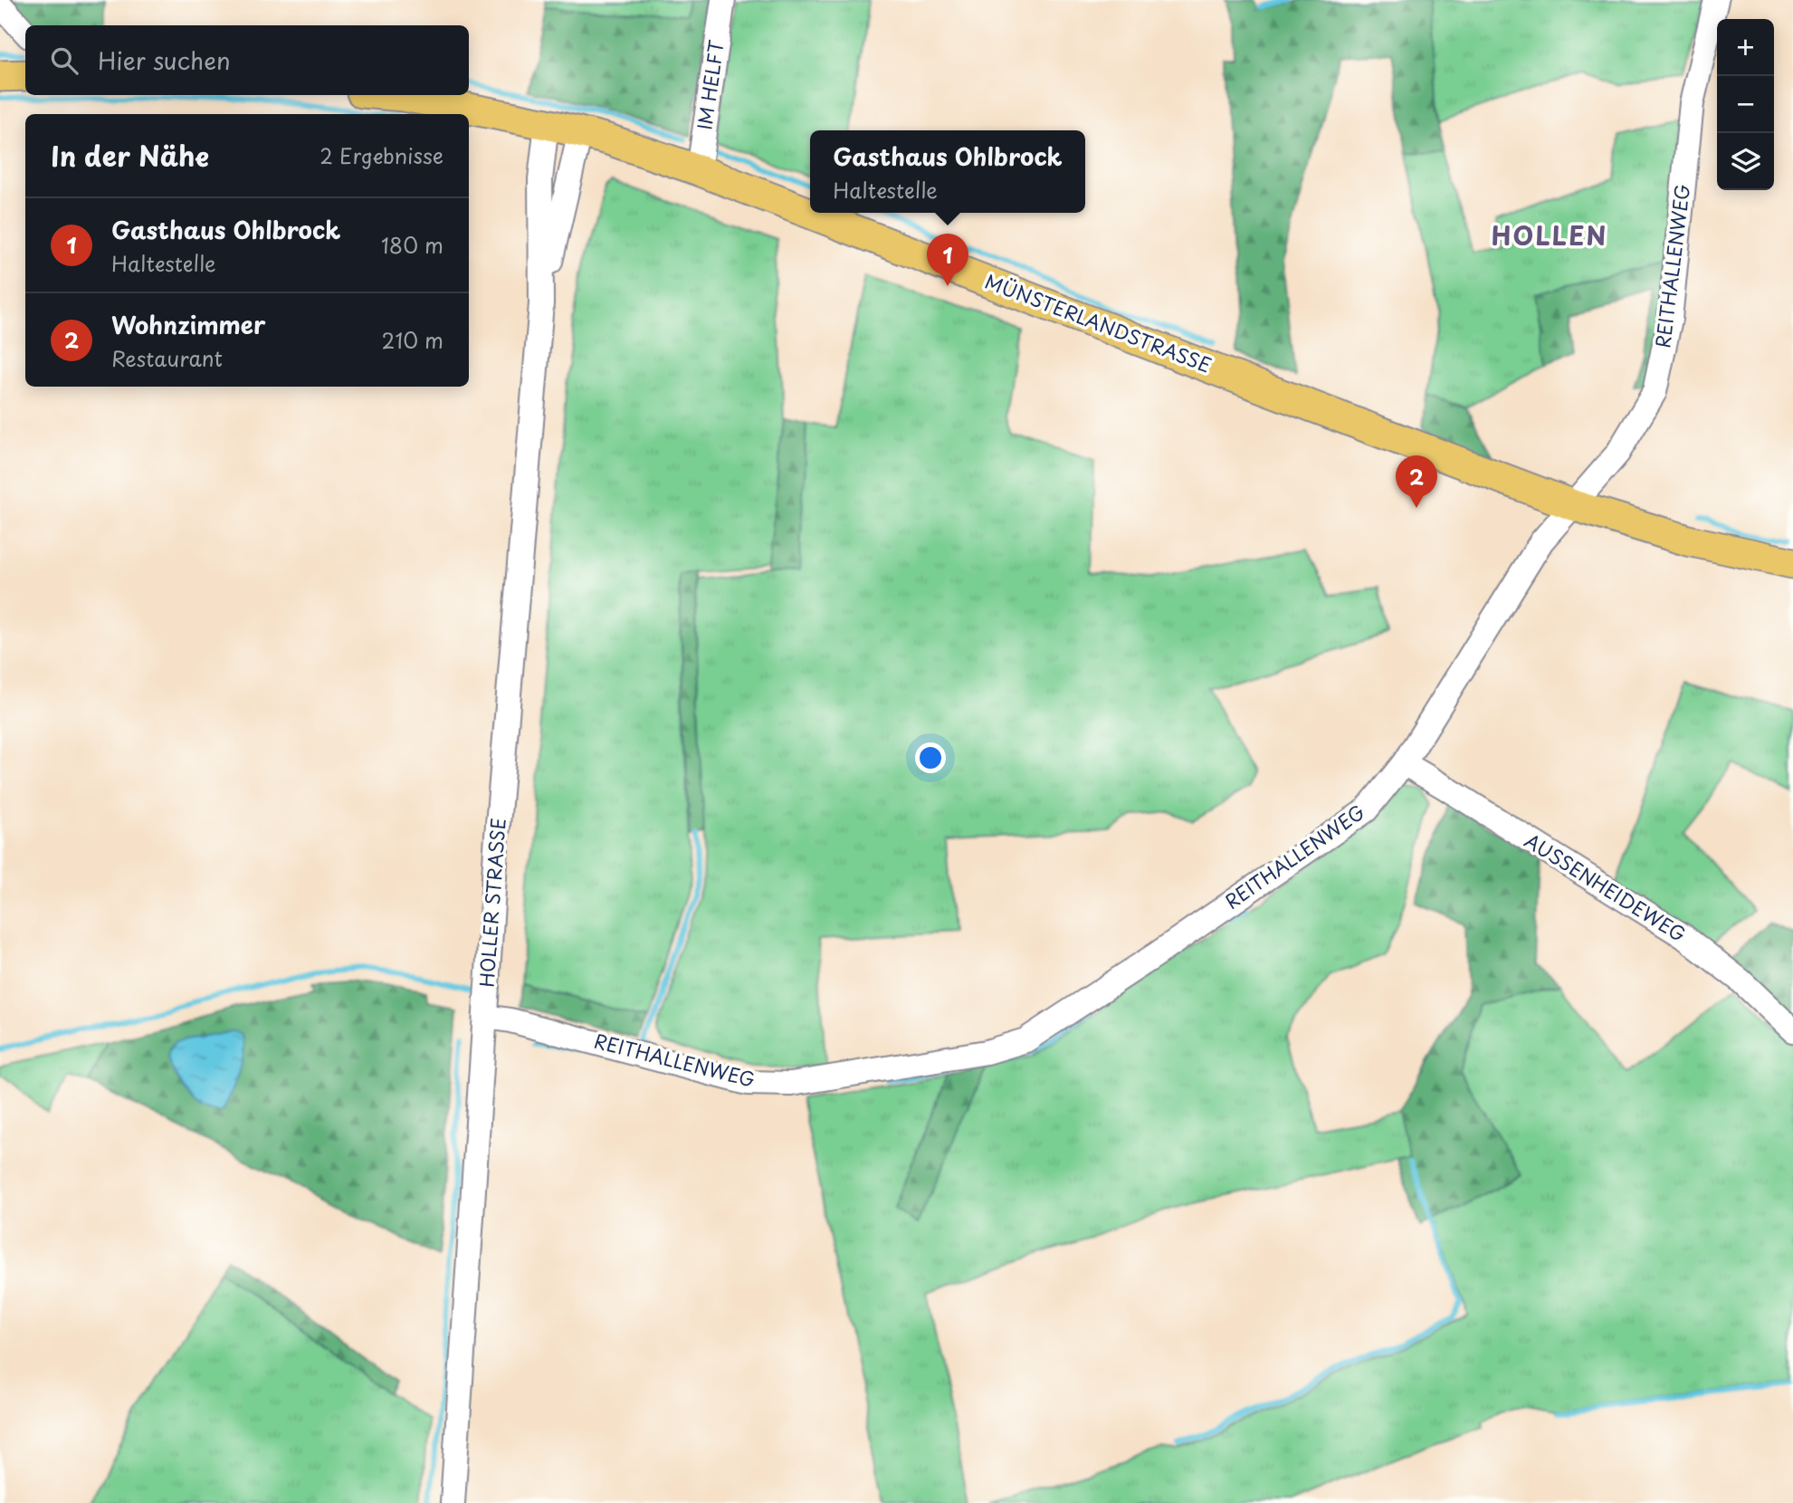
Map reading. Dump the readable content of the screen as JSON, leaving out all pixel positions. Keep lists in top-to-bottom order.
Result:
{
  "streets": {
    "main road": ["MÜNSTERLANDSTRASSE"],
    "street": [
      "IM HELFT",
      "REITHALLENWEG",
      "AUSSENHEIDEWEG",
      "HOLLER STRASSE"
    ]
  },
  "crossings": [
    ["IM HELFT", "MÜNSTERLANDSTRASSE"],
    ["REITHALLENWEG", "MÜNSTERLANDSTRASSE"],
    ["REITHALLENWEG", "AUSSENHEIDEWEG"],
    ["REITHALLENWEG", "HOLLER STRASSE"],
    ["MÜNSTERLANDSTRASSE", "HOLLER STRASSE"]
  ],
  "districts": ["HOLLEN"],
  "page": {
    "map_buttons": ["+", "−"],
    "search": "Hier suchen",
    "heading": ["In der Nähe", "2 Ergebnisse"],
    "popup": ["Gasthaus Ohlbrock", "Haltestelle"],
    "list": [
      {
        "mark": "1",
        "name": "Gasthaus Ohlbrock",
        "note": "Haltestelle",
        "value": "180 m"
      },
      {
        "mark": "2",
        "name": "Wohnzimmer",
        "note": "Restaurant",
        "value": "210 m"
      }
    ],
    "pins": ["1", "2"]
  }
}
